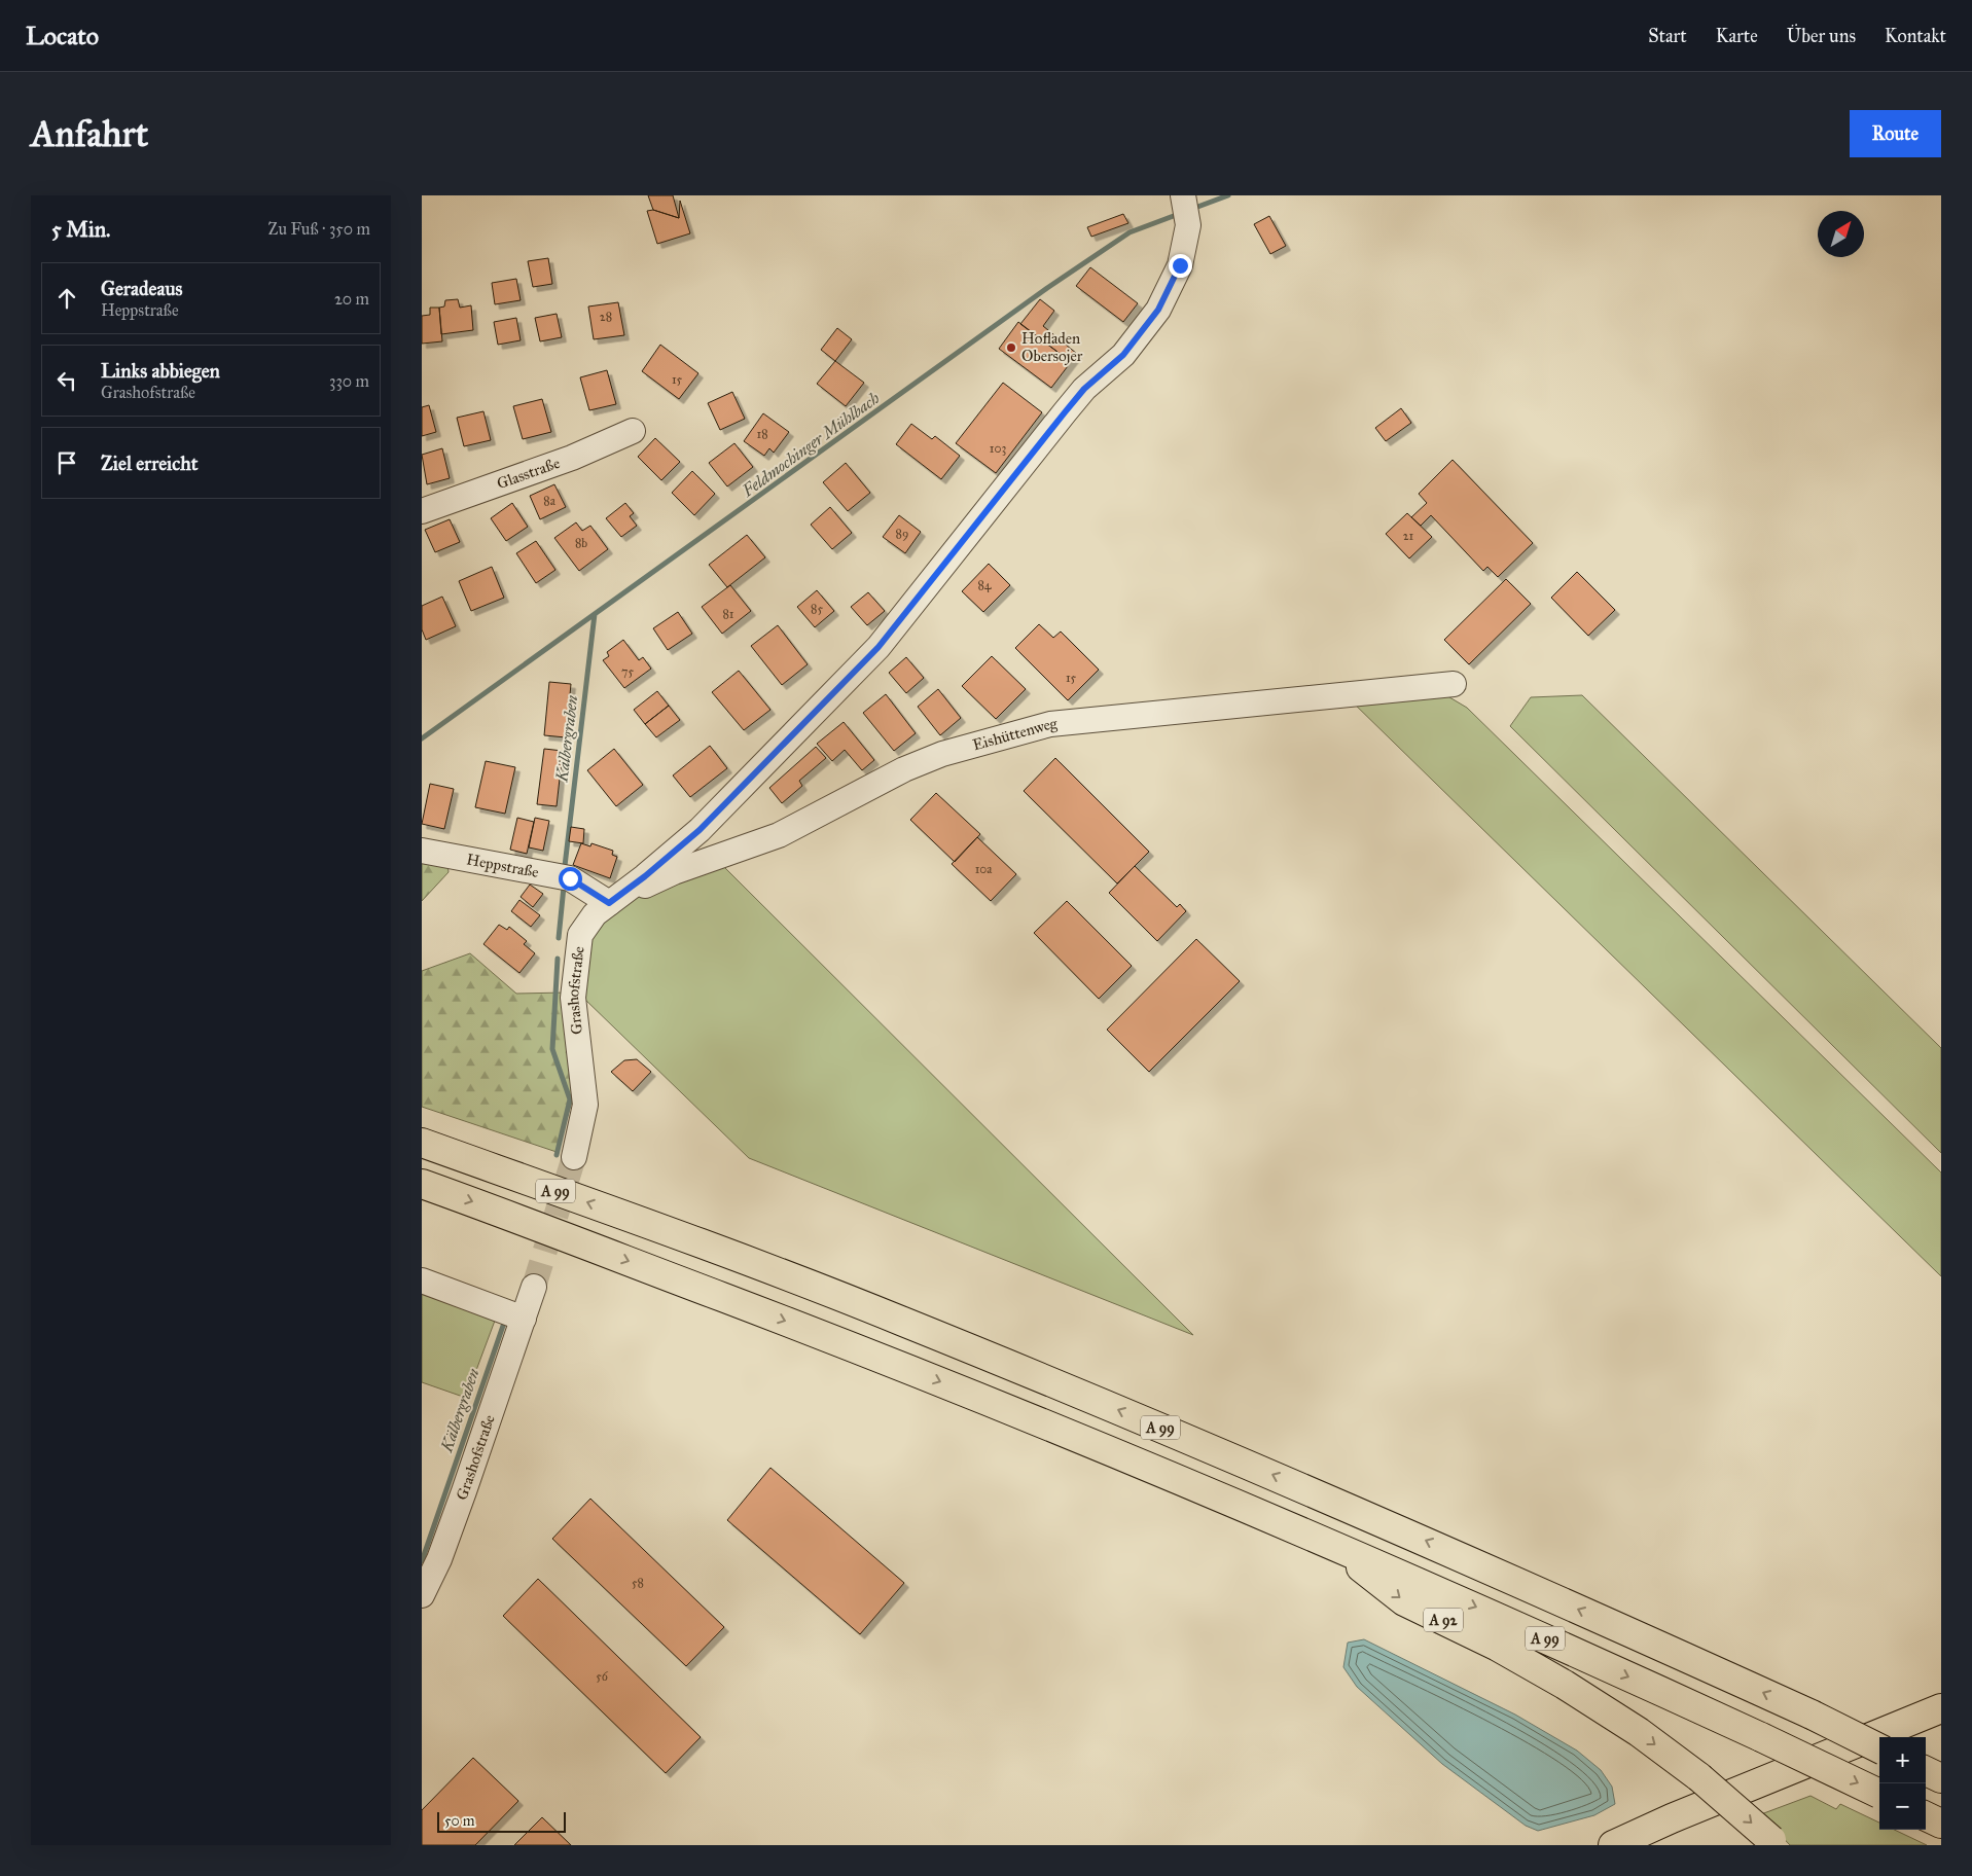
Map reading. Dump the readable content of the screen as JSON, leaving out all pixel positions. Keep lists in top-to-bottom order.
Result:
{
  "streets": {
    "main road": ["A 99", "A 92"],
    "street": [
      "Glasstraße",
      "Eishüttenweg",
      "Heppstraße",
      "Grashofstraße"
    ]
  },
  "crossings": [
    ["Eishüttenweg", "Heppstraße"],
    ["Eishüttenweg", "Grashofstraße"],
    ["Heppstraße", "Grashofstraße"],
    ["A 99", "A 92"]
  ],
  "water": ["Feldmochinger Mühlbach", "Kälbergraben"],
  "places": ["Hofladen Obersojer"],
  "house_numbers": [
    "28",
    "15",
    "18",
    "103",
    "8a",
    "89",
    "21",
    "8b",
    "84",
    "85",
    "81",
    "75",
    "15",
    "10a",
    "58",
    "56"
  ],
  "scale_bar": "50 m",
  "north": "top right",
  "page": {
    "header": "Locato",
    "nav": [
      "Start",
      "Karte",
      "Über uns",
      "Kontakt"
    ],
    "buttons": "Route",
    "title": "Anfahrt",
    "heading": ["5 Min.", "Zu Fuß · 350 m"],
    "list": [
      ["Geradeaus", "Heppstraße", "20 m"],
      ["Links abbiegen", "Grashofstraße", "330 m"],
      "Ziel erreicht"
    ],
    "map_buttons": ["+", "−"],
    "scale": "50 m"
  }
}
